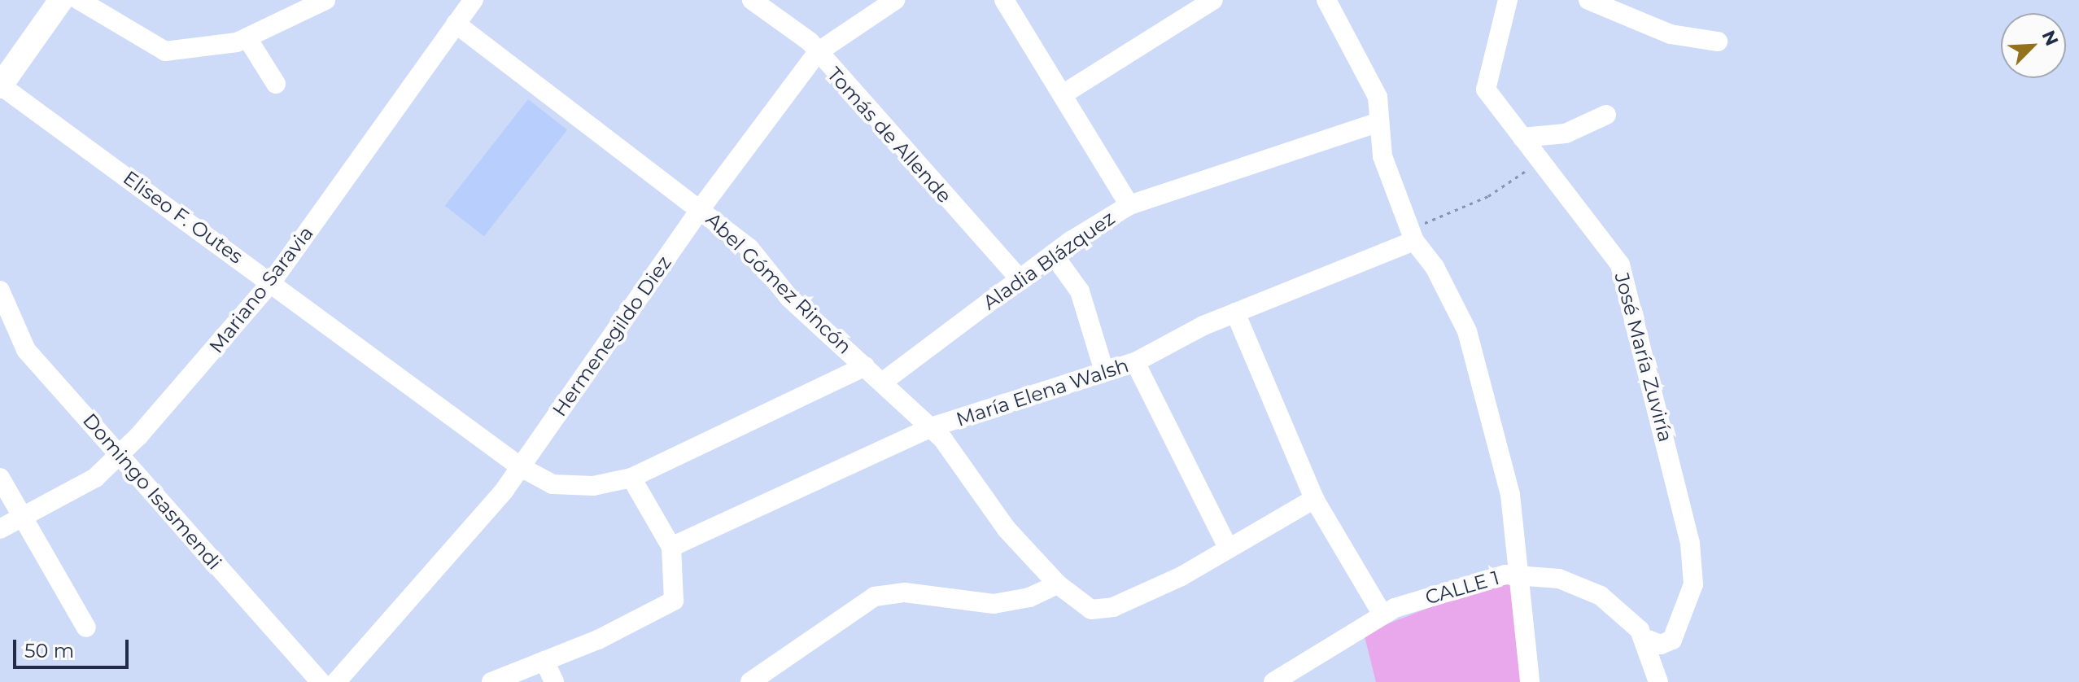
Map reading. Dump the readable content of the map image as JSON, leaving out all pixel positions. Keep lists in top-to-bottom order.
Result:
{
  "streets": {
    "street": [
      "Tomás de Allende",
      "Eliseo F. Outes",
      "Aladia Blázquez",
      "Abel Gómez Rincón",
      "Mariano Saravia",
      "Hermenegildo Diez",
      "José María Zuviría",
      "María Elena Walsh",
      "Domingo Isasmendi",
      "CALLE 1"
    ]
  },
  "crossings": [
    ["Tomás de Allende", "Aladia Blázquez"],
    ["Tomás de Allende", "Hermenegildo Diez"],
    ["Eliseo F. Outes", "Abel Gómez Rincón"],
    ["Eliseo F. Outes", "Mariano Saravia"],
    ["Eliseo F. Outes", "Hermenegildo Diez"],
    ["Aladia Blázquez", "Abel Gómez Rincón"],
    ["Abel Gómez Rincón", "Mariano Saravia"],
    ["Abel Gómez Rincón", "Hermenegildo Diez"],
    ["Abel Gómez Rincón", "María Elena Walsh"],
    ["Mariano Saravia", "Domingo Isasmendi"],
    ["José María Zuviría", "CALLE 1"]
  ],
  "scale_bar": "50 m",
  "north": "top right"
}
